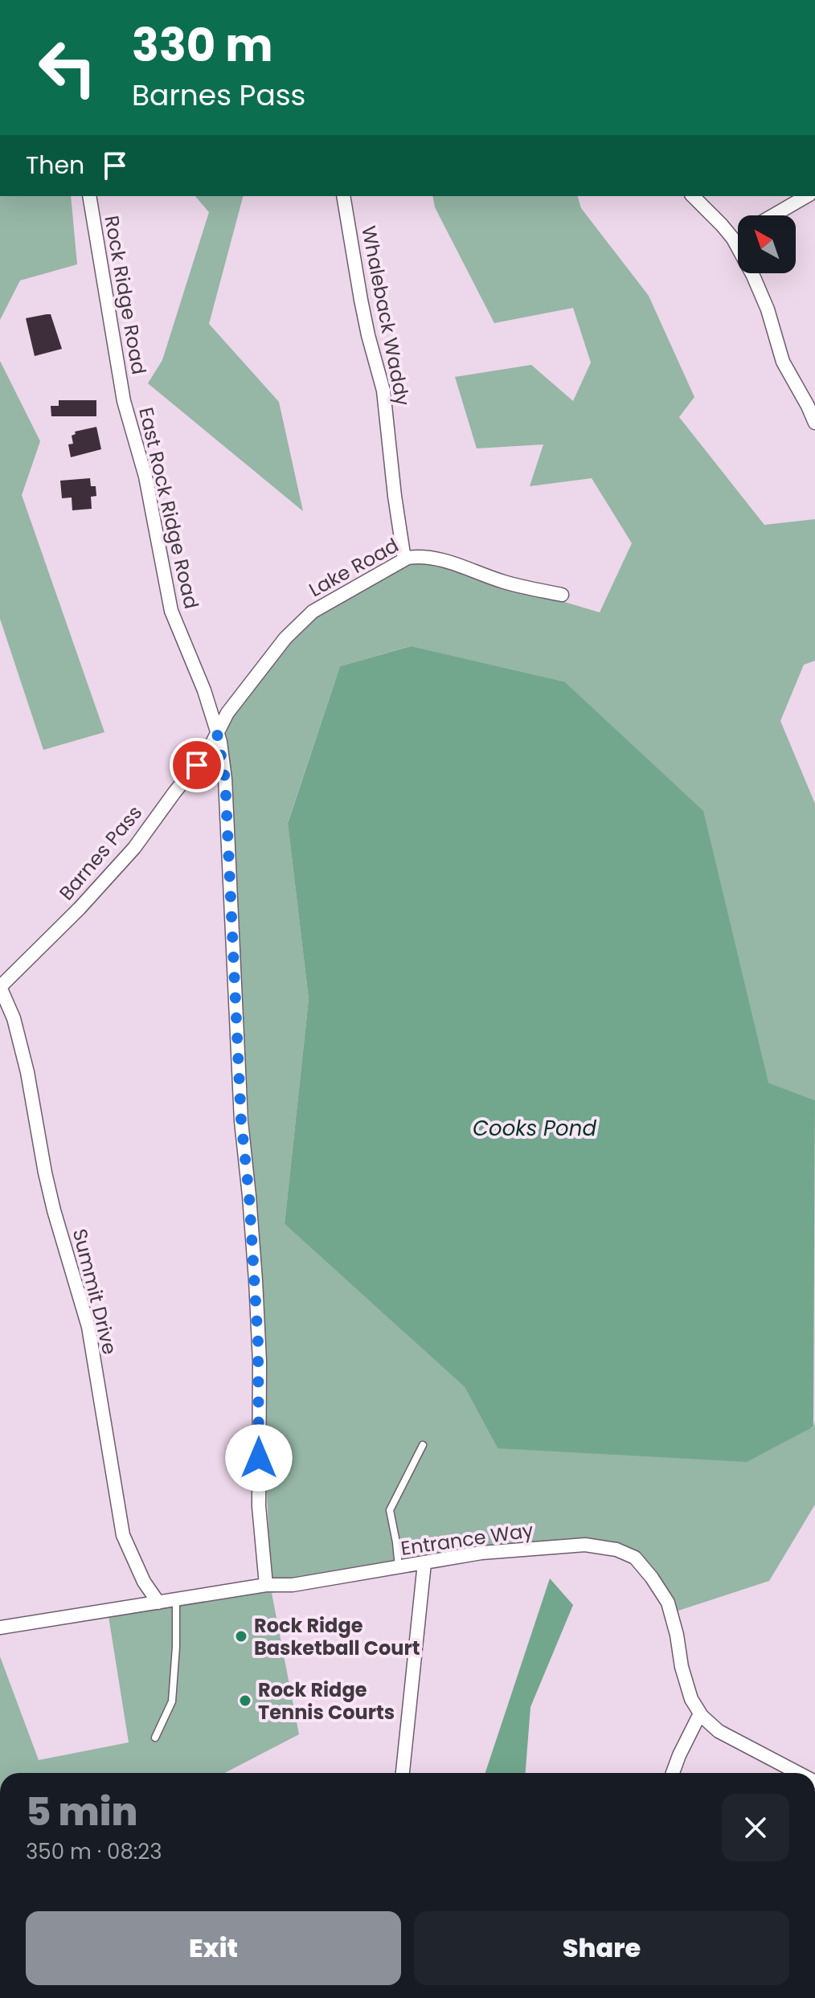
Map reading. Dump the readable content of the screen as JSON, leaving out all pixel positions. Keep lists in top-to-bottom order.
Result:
{
  "streets": {
    "street": [
      "Rock Ridge Road",
      "Whaleback Waddy",
      "East Rock Ridge Road",
      "Lake Road",
      "Barnes Pass",
      "Summit Drive",
      "Entrance Way"
    ]
  },
  "crossings": [
    ["Rock Ridge Road", "East Rock Ridge Road"],
    ["Whaleback Waddy", "Lake Road"],
    ["East Rock Ridge Road", "Lake Road"],
    ["East Rock Ridge Road", "Barnes Pass"],
    ["East Rock Ridge Road", "Entrance Way"],
    ["Lake Road", "Barnes Pass"],
    ["Barnes Pass", "Summit Drive"],
    ["Summit Drive", "Entrance Way"]
  ],
  "water": ["Cooks Pond"],
  "places": ["Rock Ridge Basketball Court", "Rock Ridge Tennis Courts"],
  "north": "top left",
  "page": {
    "turn": ["330 m", "Barnes Pass"],
    "then": "Then",
    "heading": ["5 min", "350 m · 08:23"],
    "buttons": ["Exit", "Share"]
  }
}
